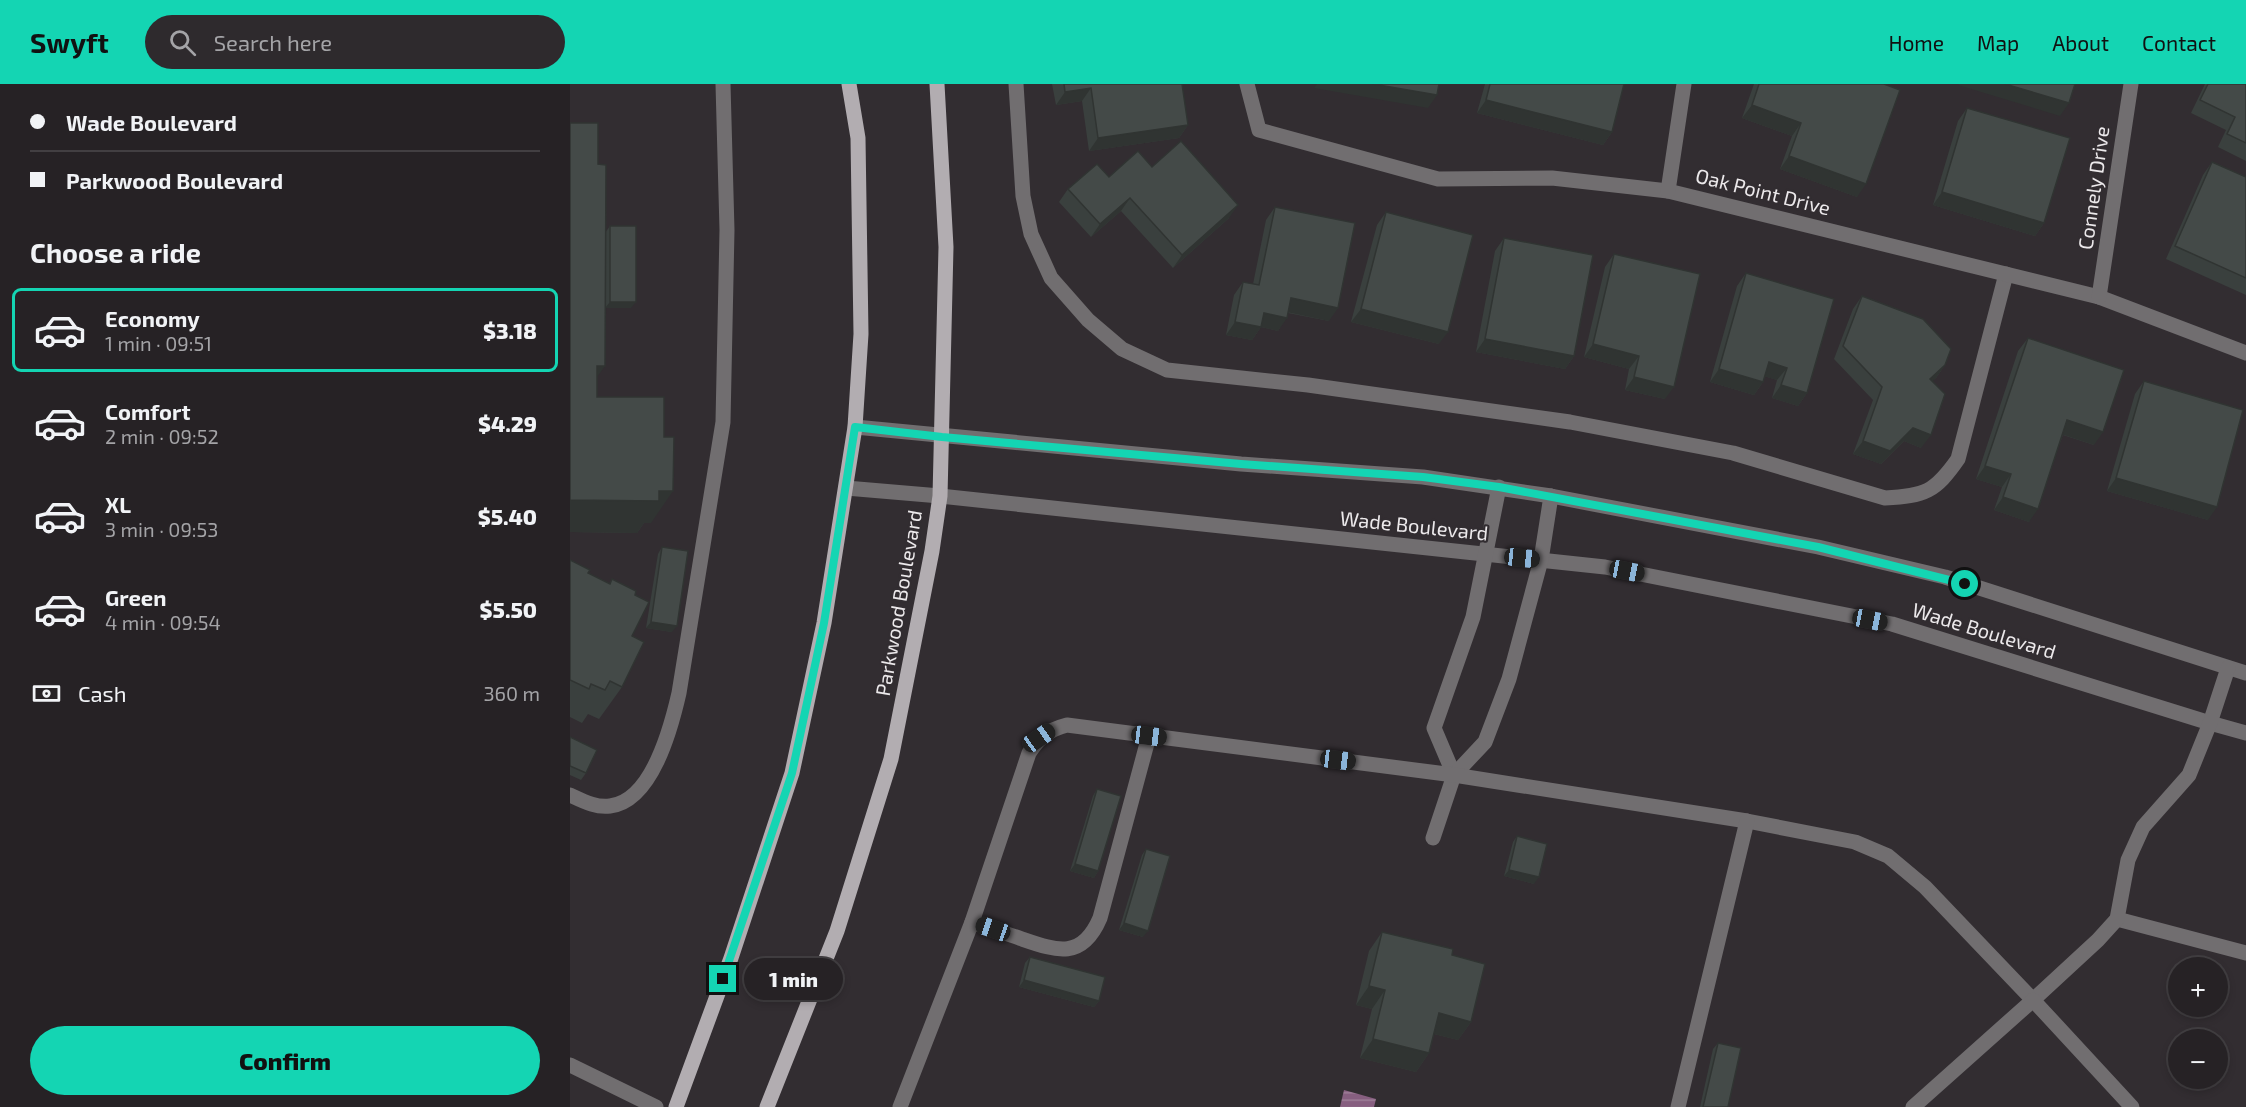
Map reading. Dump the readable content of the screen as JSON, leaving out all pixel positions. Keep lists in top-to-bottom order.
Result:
{
  "streets": {
    "main road": ["Parkwood Boulevard"],
    "street": ["Connely Drive", "Oak Point Drive", "Wade Boulevard"]
  },
  "crossings": [
    ["Connely Drive", "Oak Point Drive"],
    ["Wade Boulevard", "Parkwood Boulevard"]
  ],
  "page": {
    "header": "Swyft",
    "search": "Search here",
    "nav": [
      "Home",
      "Map",
      "About",
      "Contact"
    ],
    "banner": ["Wade Boulevard", "Parkwood Boulevard"],
    "heading": "Choose a ride",
    "list": [
      {
        "name": "Economy",
        "note": "1 min · 09:51",
        "value": "$3.18"
      },
      {
        "name": "Comfort",
        "note": "2 min · 09:52",
        "value": "$4.29"
      },
      {
        "name": "XL",
        "note": "3 min · 09:53",
        "value": "$5.40"
      },
      {
        "name": "Green",
        "note": "4 min · 09:54",
        "value": "$5.50"
      }
    ],
    "pay": ["Cash", "360 m"],
    "map_buttons": ["+", "−"],
    "bubble": "1 min",
    "buttons": "Confirm"
  }
}
